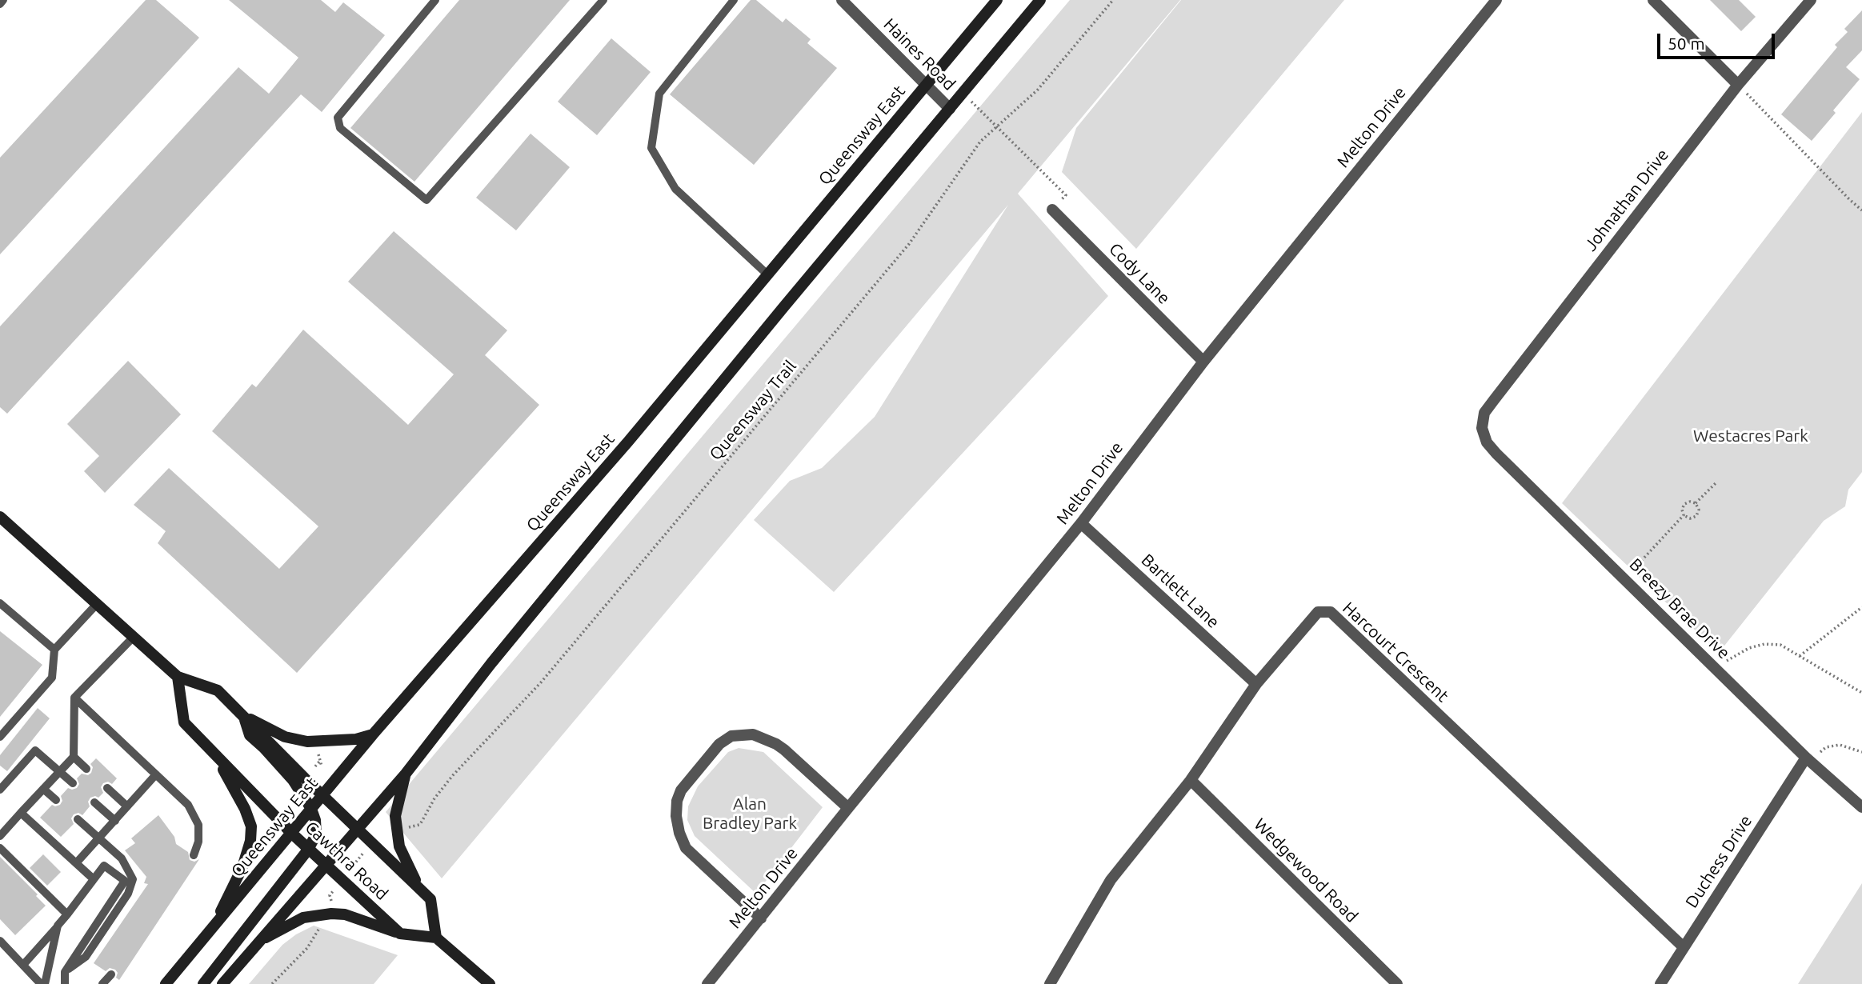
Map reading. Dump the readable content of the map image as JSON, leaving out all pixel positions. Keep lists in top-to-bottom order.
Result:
{
  "streets": {
    "main road": ["Queensway East", "Cawthra Road"],
    "street": [
      "Haines Road",
      "Melton Drive",
      "Johnathan Drive",
      "Cody Lane",
      "Bartlett Lane",
      "Breezy Brae Drive",
      "Harcourt Crescent",
      "Duchess Drive",
      "Wedgewood Road"
    ],
    "path": ["Queensway Trail"]
  },
  "crossings": [
    ["Haines Road", "Queensway East"],
    ["Melton Drive", "Cody Lane"],
    ["Melton Drive", "Bartlett Lane"],
    ["Queensway East", "Cawthra Road"],
    ["Johnathan Drive", "Breezy Brae Drive"],
    ["Bartlett Lane", "Harcourt Crescent"],
    ["Breezy Brae Drive", "Duchess Drive"],
    ["Harcourt Crescent", "Duchess Drive"],
    ["Harcourt Crescent", "Wedgewood Road"]
  ],
  "parks": ["Westacres Park", "Alan Bradley Park"],
  "scale_bar": "50 m"
}
